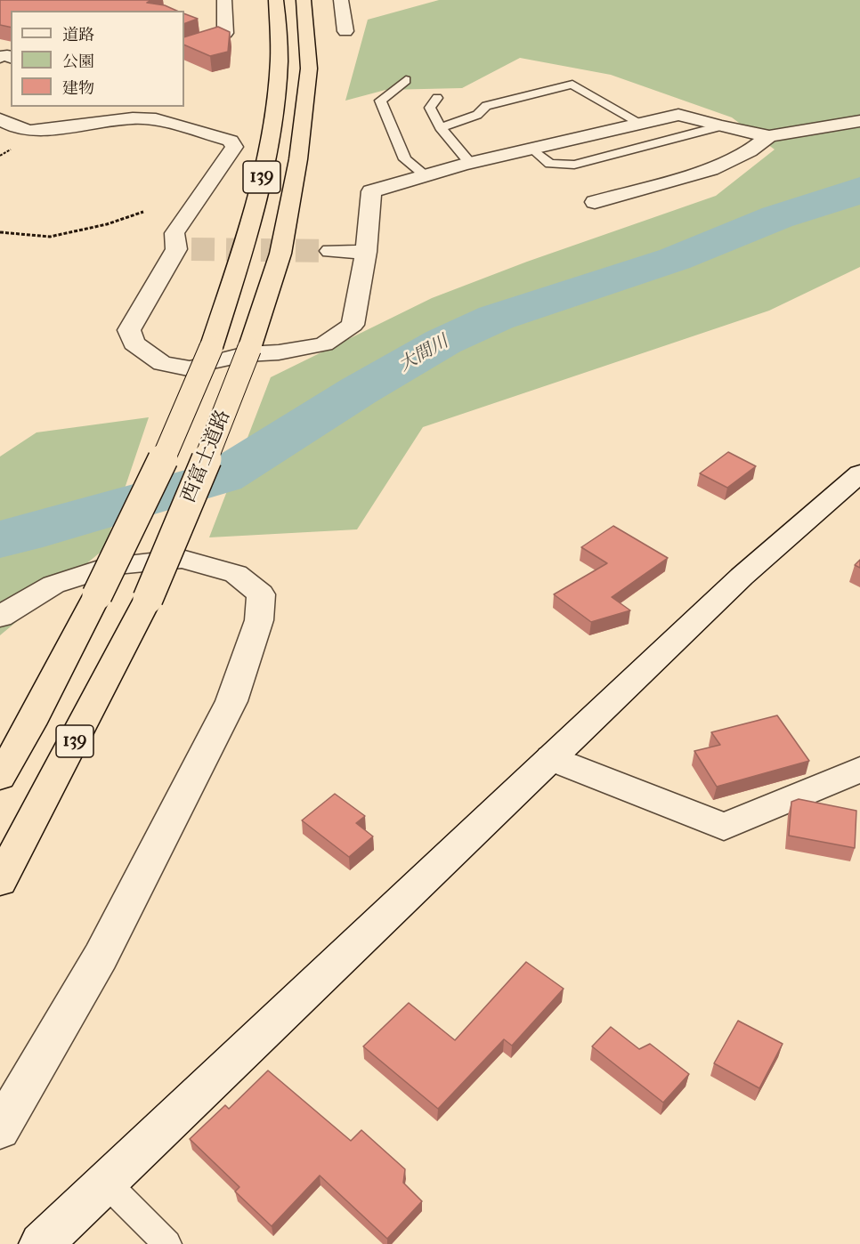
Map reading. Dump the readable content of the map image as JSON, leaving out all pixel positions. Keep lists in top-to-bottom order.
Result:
{
  "streets": {
    "highway": ["139", "西富士道路"]
  },
  "water": ["大間川"],
  "legend": ["道路", "公園", "建物"]
}
